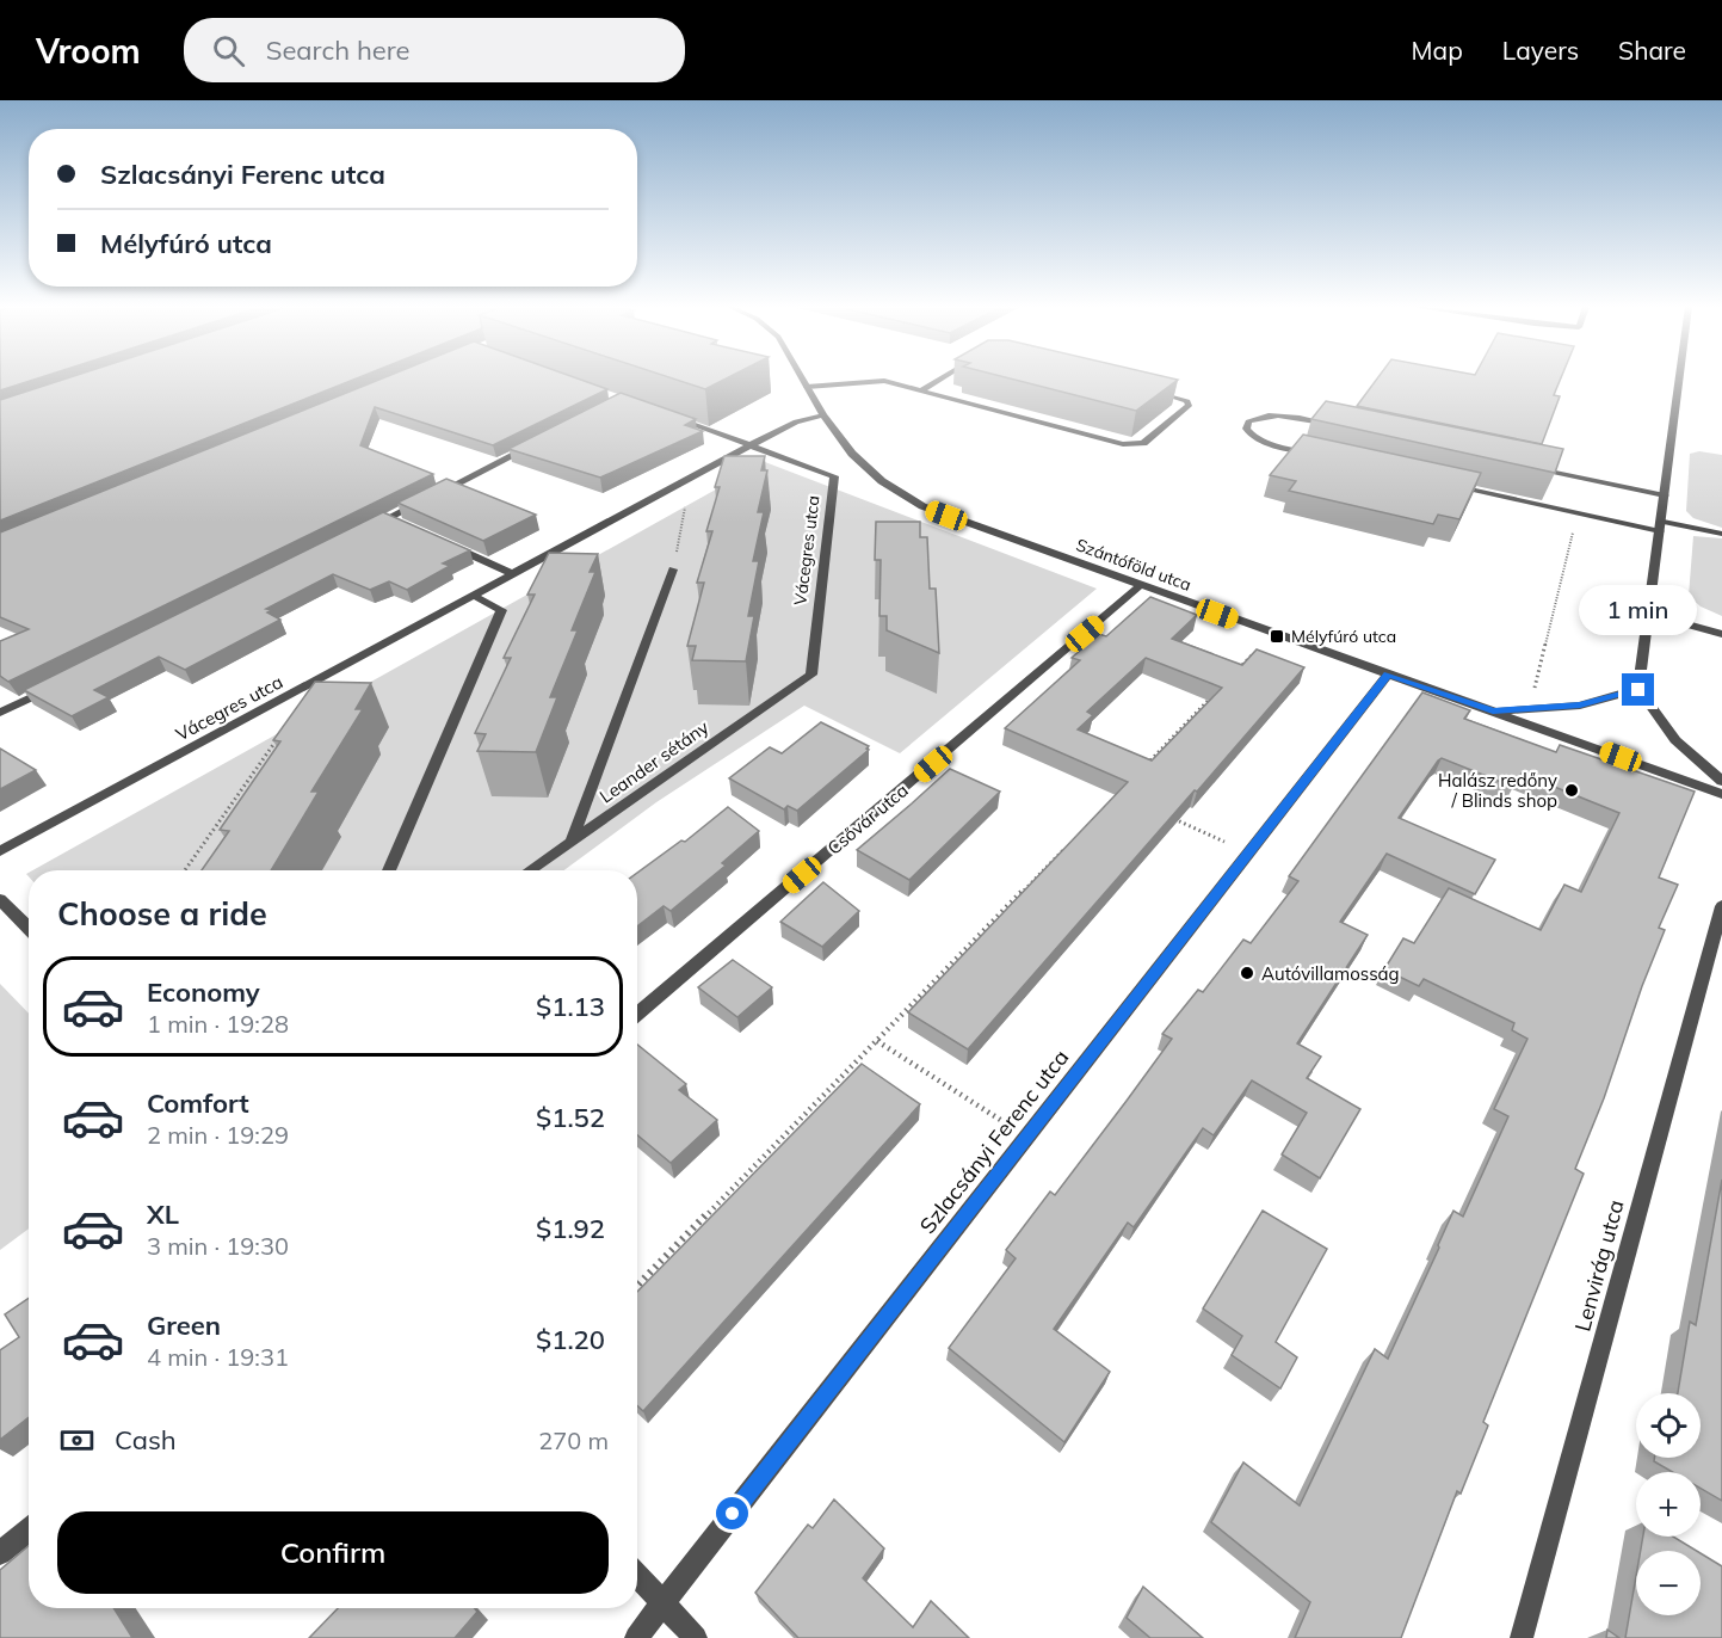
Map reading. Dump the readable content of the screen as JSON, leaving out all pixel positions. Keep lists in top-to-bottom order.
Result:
{
  "streets": {
    "street": [
      "Vácegres utca",
      "Szántóföld utca",
      "Leander sétány",
      "Csővár utca",
      "Szlacsányi Ferenc utca",
      "Lenvirág utca"
    ]
  },
  "crossings": [
    ["Vácegres utca", "Szántóföld utca"],
    ["Vácegres utca", "Leander sétány"],
    ["Szántóföld utca", "Csővár utca"],
    ["Szántóföld utca", "Szlacsányi Ferenc utca"]
  ],
  "places": {
    "transit": ["Mélyfúró utca"],
    "other": ["Halász redőny / Blinds shop", "Autóvillamosság"]
  },
  "page": {
    "header": "Vroom",
    "search": "Search here",
    "nav": ["Map", "Layers", "Share"],
    "banner": ["Szlacsányi Ferenc utca", "Mélyfúró utca"],
    "bubble": "1 min",
    "heading": "Choose a ride",
    "list": [
      {
        "name": "Economy",
        "note": "1 min · 19:28",
        "value": "$1.13"
      },
      {
        "name": "Comfort",
        "note": "2 min · 19:29",
        "value": "$1.52"
      },
      {
        "name": "XL",
        "note": "3 min · 19:30",
        "value": "$1.92"
      },
      {
        "name": "Green",
        "note": "4 min · 19:31",
        "value": "$1.20"
      }
    ],
    "map_buttons": ["+", "−"],
    "pay": ["Cash", "270 m"],
    "buttons": "Confirm"
  }
}
